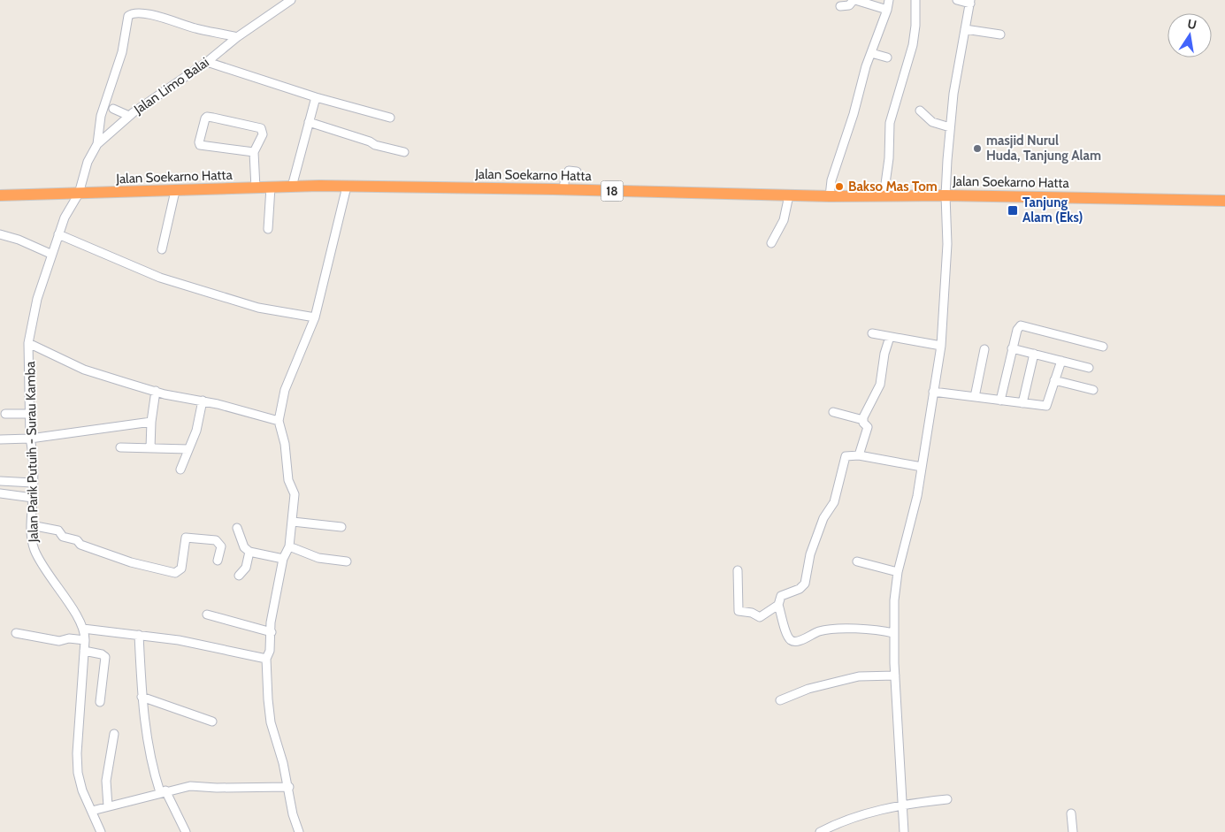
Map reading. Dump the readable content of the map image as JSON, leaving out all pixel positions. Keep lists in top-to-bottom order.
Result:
{
  "streets": {
    "highway": ["Jalan Soekarno Hatta", "18"],
    "street": ["Jalan Limo Balai", "Jalan Parik Putuih - Surau Kamba"]
  },
  "crossings": [
    ["Jalan Limo Balai", "Jalan Soekarno Hatta"],
    ["Jalan Limo Balai", "Jalan Parik Putuih - Surau Kamba"],
    ["Jalan Soekarno Hatta", "Jalan Parik Putuih - Surau Kamba"]
  ],
  "places": {
    "other": ["masjid Nurul Huda, Tanjung Alam", "Bakso Mas Tom"],
    "transit": ["Tanjung Alam (Eks)"]
  },
  "north": "top"
}
